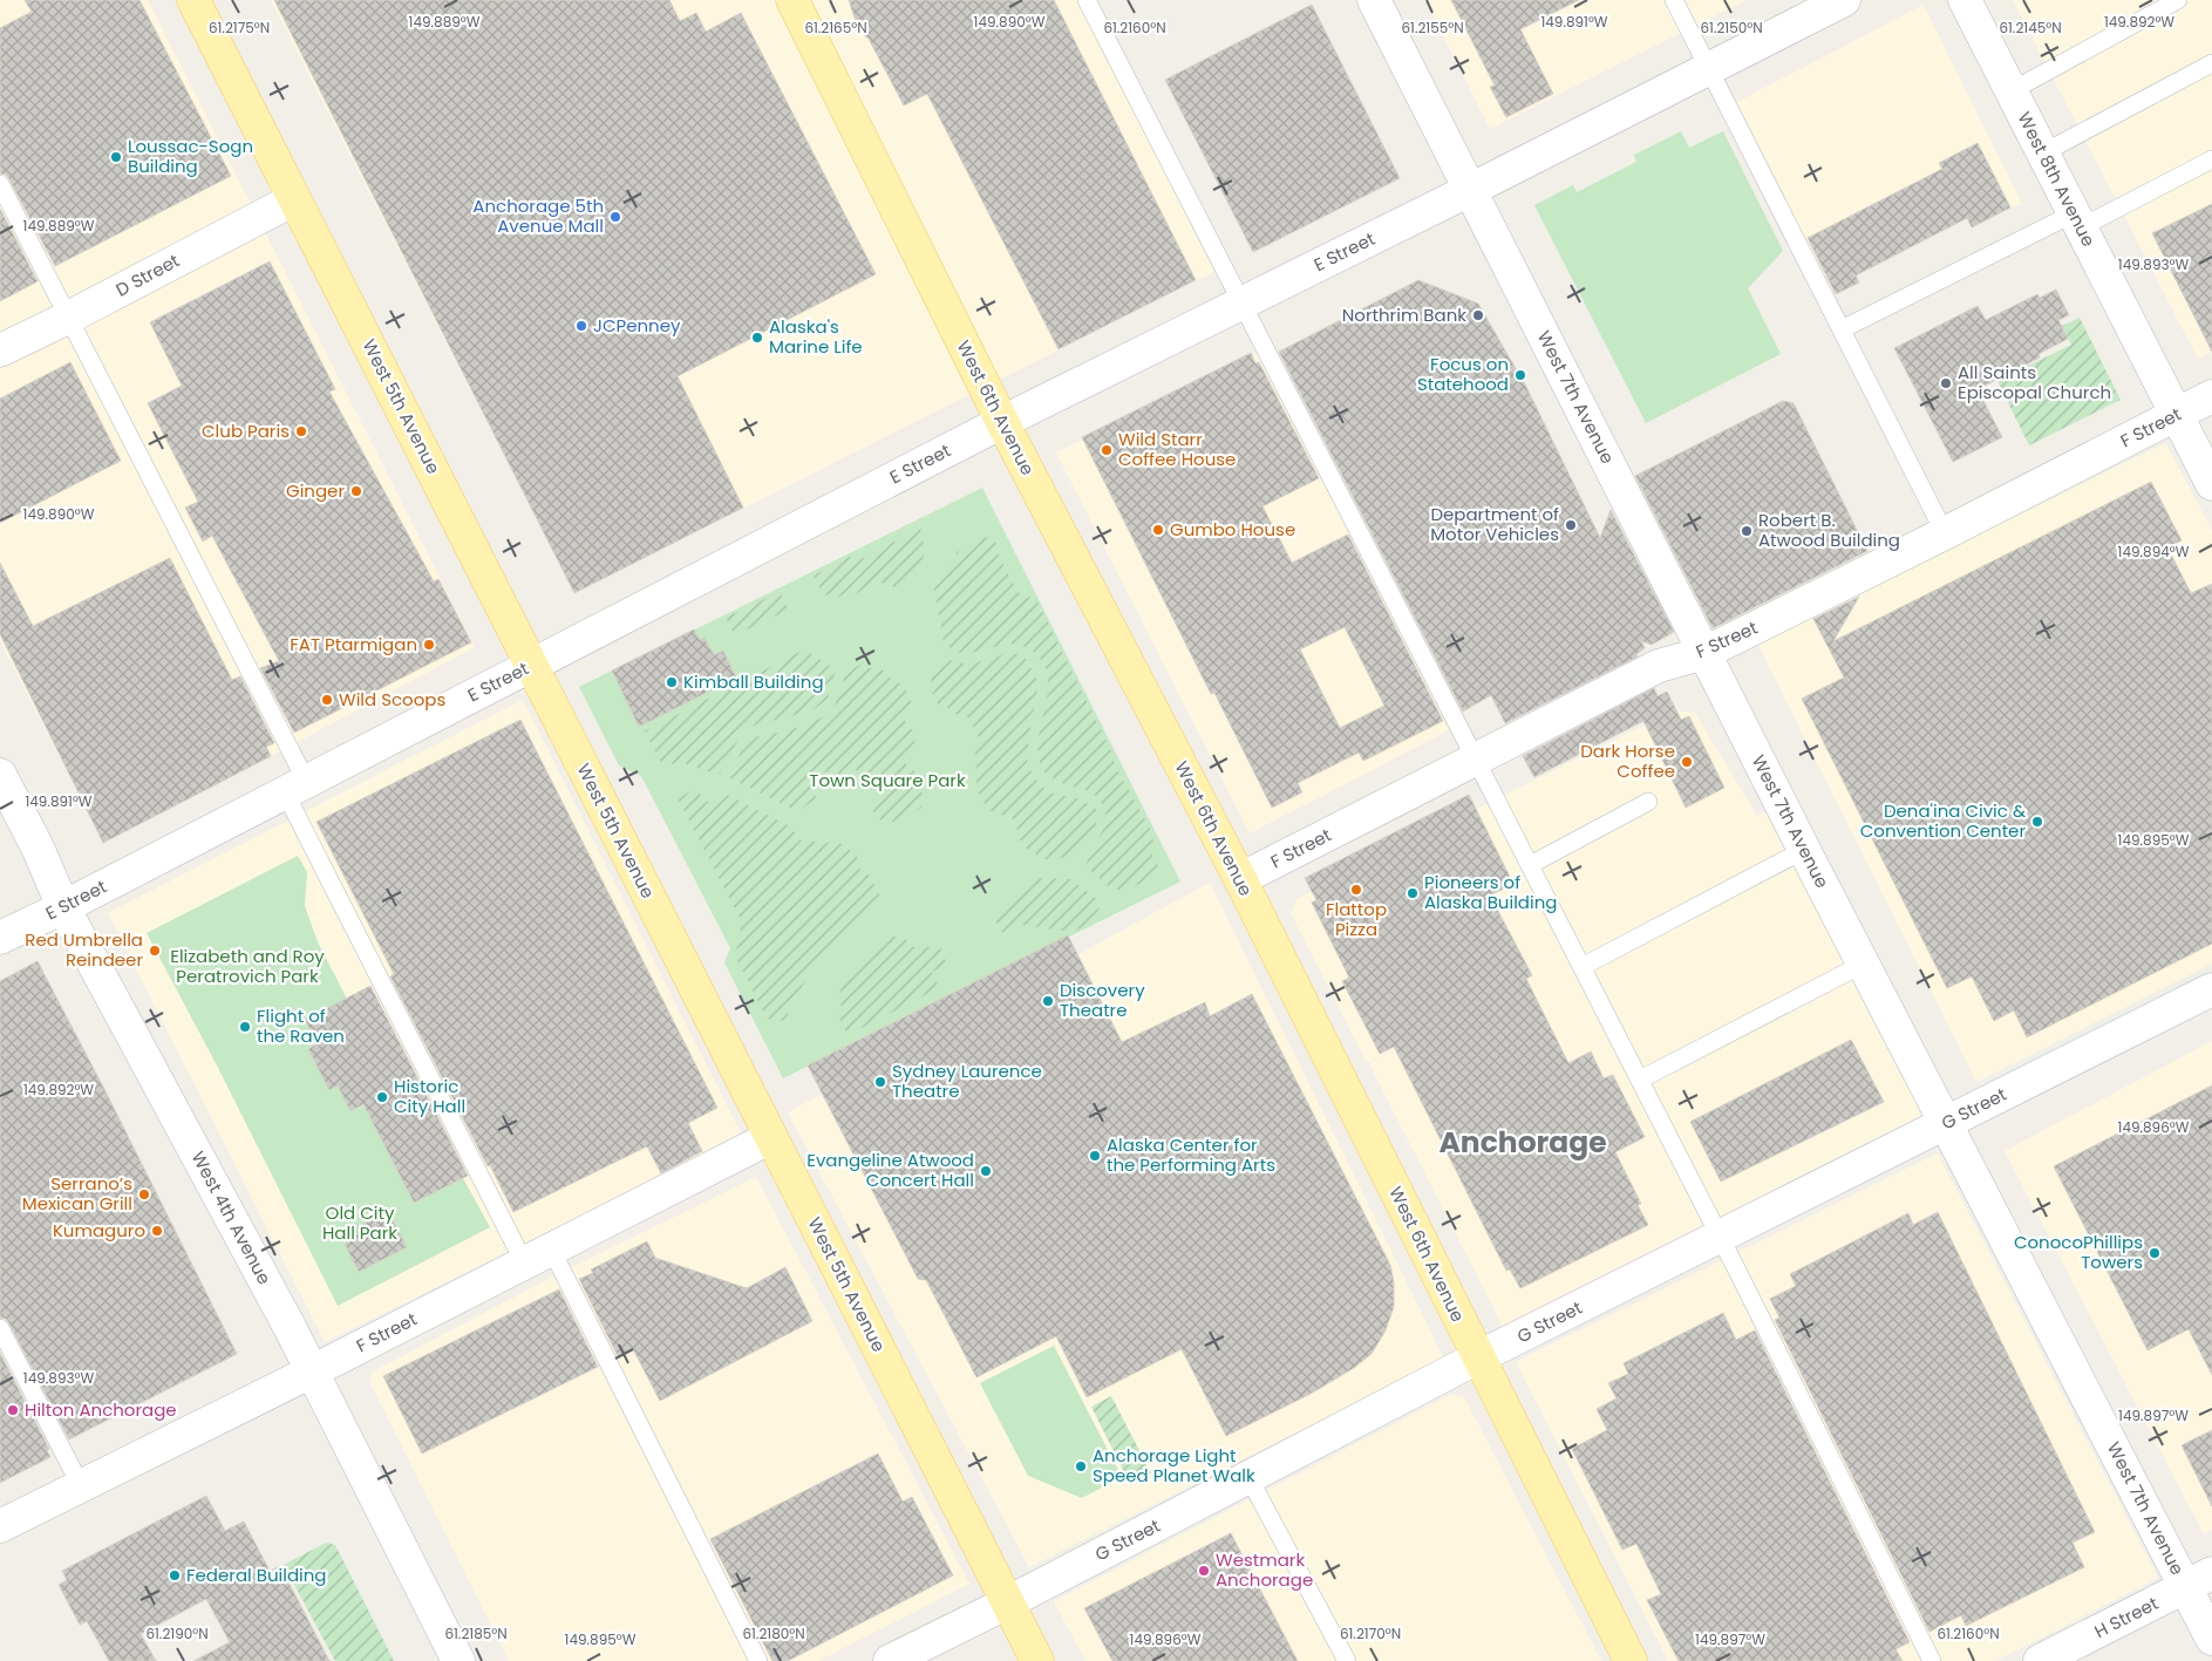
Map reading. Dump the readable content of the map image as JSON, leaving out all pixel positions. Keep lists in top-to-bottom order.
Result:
{
  "streets": {
    "main road": ["West 5th Avenue", "West 6th Avenue"],
    "street": [
      "West 8th Avenue",
      "E Street",
      "D Street",
      "West 7th Avenue",
      "F Street",
      "G Street",
      "West 4th Avenue",
      "H Street"
    ]
  },
  "crossings": [
    ["West 8th Avenue", "F Street"],
    ["E Street", "West 7th Avenue"],
    ["E Street", "West 5th Avenue"],
    ["E Street", "West 6th Avenue"],
    ["E Street", "West 4th Avenue"],
    ["D Street", "West 5th Avenue"],
    ["West 7th Avenue", "F Street"],
    ["West 7th Avenue", "G Street"],
    ["West 7th Avenue", "H Street"],
    ["West 5th Avenue", "F Street"],
    ["West 5th Avenue", "G Street"],
    ["West 6th Avenue", "F Street"],
    ["West 6th Avenue", "G Street"],
    ["F Street", "West 4th Avenue"]
  ],
  "districts": ["Anchorage"],
  "parks": ["Town Square Park", "Elizabeth and Roy Peratrovich Park", "Old City Hall Park"],
  "places": [
    "Loussac-Sogn Building",
    "Anchorage 5th Avenue Mall",
    "Northrim Bank",
    "JCPenney",
    "Alaska's Marine Life",
    "Focus on Statehood",
    "All Saints Episcopal Church",
    "Club Paris",
    "Wild Starr Coffee House",
    "Ginger",
    "Department of Motor Vehicles",
    "Gumbo House",
    "Robert B. Atwood Building",
    "FAT Ptarmigan",
    "Kimball Building",
    "Wild Scoops",
    "Dark Horse Coffee",
    "Dena'ina Civic & Convention Center",
    "Flattop Pizza",
    "Pioneers of Alaska Building",
    "Red Umbrella Reindeer",
    "Discovery Theatre",
    "Flight of the Raven",
    "Sydney Laurence Theatre",
    "Historic City Hall",
    "Alaska Center for the Performing Arts",
    "Evangeline Atwood Concert Hall",
    "Serrano’s Mexican Grill",
    "Kumaguro",
    "ConocoPhillips Towers",
    "Hilton Anchorage",
    "Anchorage Light Speed Planet Walk",
    "Westmark Anchorage",
    "Federal Building"
  ],
  "coordinates": [
    "149.890°W",
    "149.889°W",
    "149.891°W",
    "149.892°W",
    "61.2175°N",
    "61.2165°N",
    "61.2160°N",
    "61.2155°N",
    "61.2150°N",
    "61.2145°N",
    "149.893°W",
    "149.894°W",
    "149.895°W",
    "149.896°W",
    "149.897°W",
    "61.2190°N",
    "61.2185°N",
    "61.2180°N",
    "61.2170°N"
  ]
}
